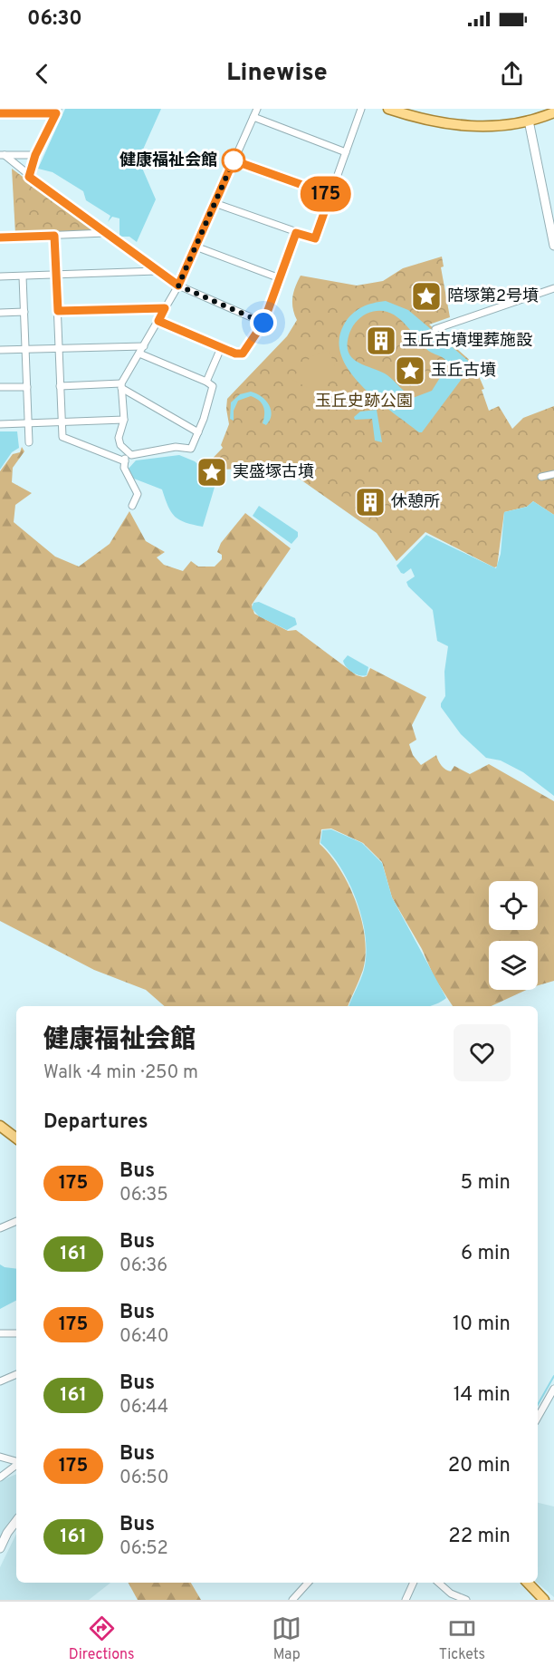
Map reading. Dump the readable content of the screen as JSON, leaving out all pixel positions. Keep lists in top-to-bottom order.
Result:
{
  "parks": ["玉丘史跡公園"],
  "places": {
    "other": ["健康福祉会館"],
    "place": ["陪塚第2号墳", "玉丘古墳", "実盛塚古墳"],
    "building": ["玉丘古墳埋葬施設", "休憩所"]
  },
  "lines": ["bus line 175"],
  "page": {
    "status": "06:30",
    "header": "Linewise",
    "on_map": "175",
    "heading": [
      ["健康福祉会館", "Walk · 4 min · 250 m"],
      "Departures"
    ],
    "list": [
      {
        "mark": "175",
        "name": "Bus",
        "note": "06:35",
        "value": "5 min"
      },
      {
        "mark": "161",
        "name": "Bus",
        "note": "06:36",
        "value": "6 min"
      },
      {
        "mark": "175",
        "name": "Bus",
        "note": "06:40",
        "value": "10 min"
      },
      {
        "mark": "161",
        "name": "Bus",
        "note": "06:44",
        "value": "14 min"
      },
      {
        "mark": "175",
        "name": "Bus",
        "note": "06:50",
        "value": "20 min"
      },
      {
        "mark": "161",
        "name": "Bus",
        "note": "06:52",
        "value": "22 min"
      }
    ],
    "tabs": ["Directions", "Map", "Tickets"]
  }
}
